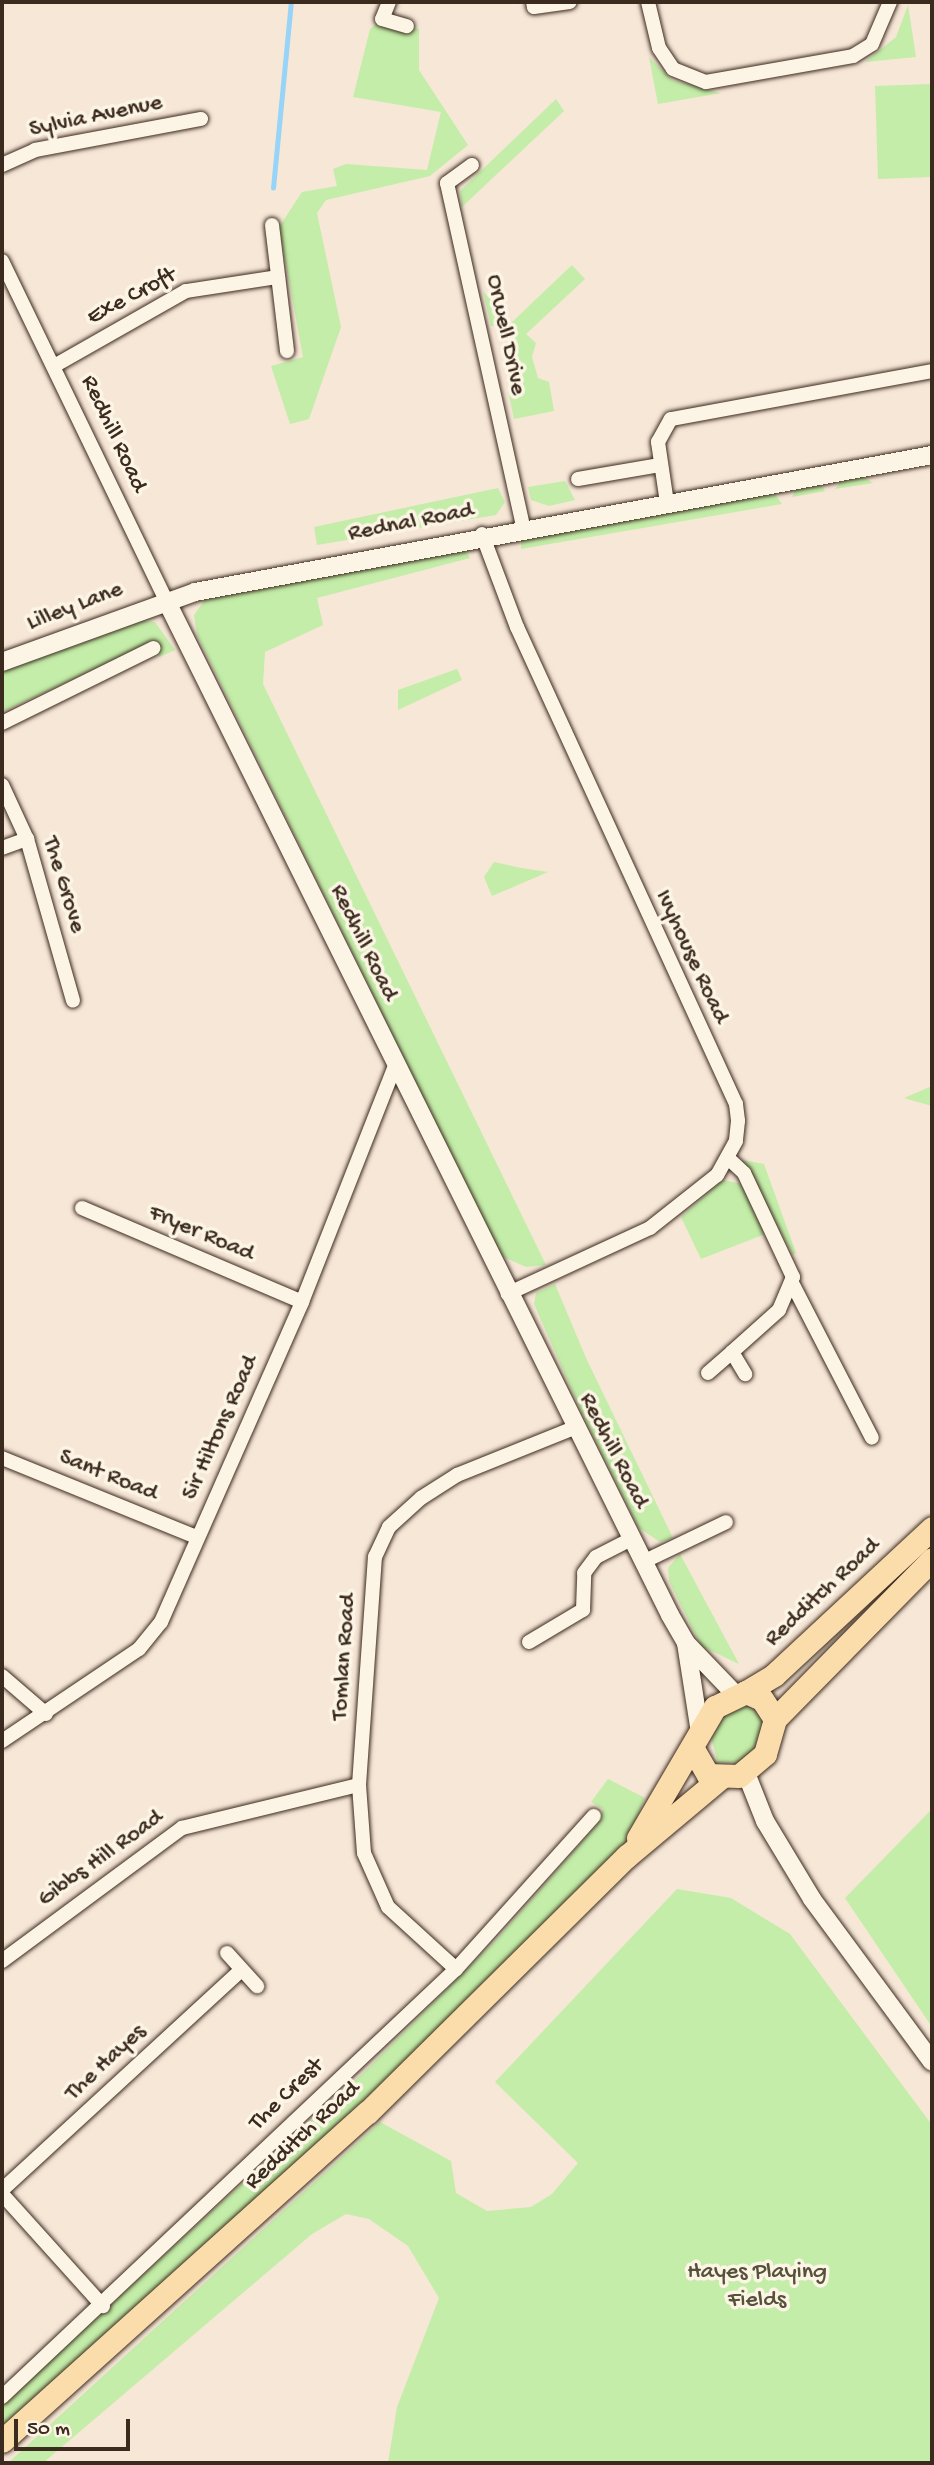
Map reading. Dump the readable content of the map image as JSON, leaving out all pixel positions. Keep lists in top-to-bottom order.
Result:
{
  "streets": {
    "highway": ["Redditch Road"],
    "street": [
      "Sylvia Avenue",
      "Exe Croft",
      "Orwell Drive",
      "Redhill Road",
      "Rednal Road",
      "Lilley Lane",
      "The Grove",
      "Ivyhouse Road",
      "Fryer Road",
      "Sir Hiltons Road",
      "Sant Road",
      "Tomlan Road",
      "Gibbs Hill Road",
      "The Hayes",
      "The Crest"
    ]
  },
  "crossings": [
    ["Exe Croft", "Redhill Road"],
    ["Orwell Drive", "Rednal Road"],
    ["Redhill Road", "Rednal Road"],
    ["Redhill Road", "Lilley Lane"],
    ["Redhill Road", "Ivyhouse Road"],
    ["Redhill Road", "Sir Hiltons Road"],
    ["Redhill Road", "Redditch Road"],
    ["Redhill Road", "Tomlan Road"],
    ["Rednal Road", "Lilley Lane"],
    ["Rednal Road", "Ivyhouse Road"],
    ["Fryer Road", "Sir Hiltons Road"],
    ["Sir Hiltons Road", "Sant Road"],
    ["Tomlan Road", "Gibbs Hill Road"],
    ["Tomlan Road", "The Crest"]
  ],
  "parks": ["Hayes Playing Fields"],
  "scale_bar": "50 m"
}
